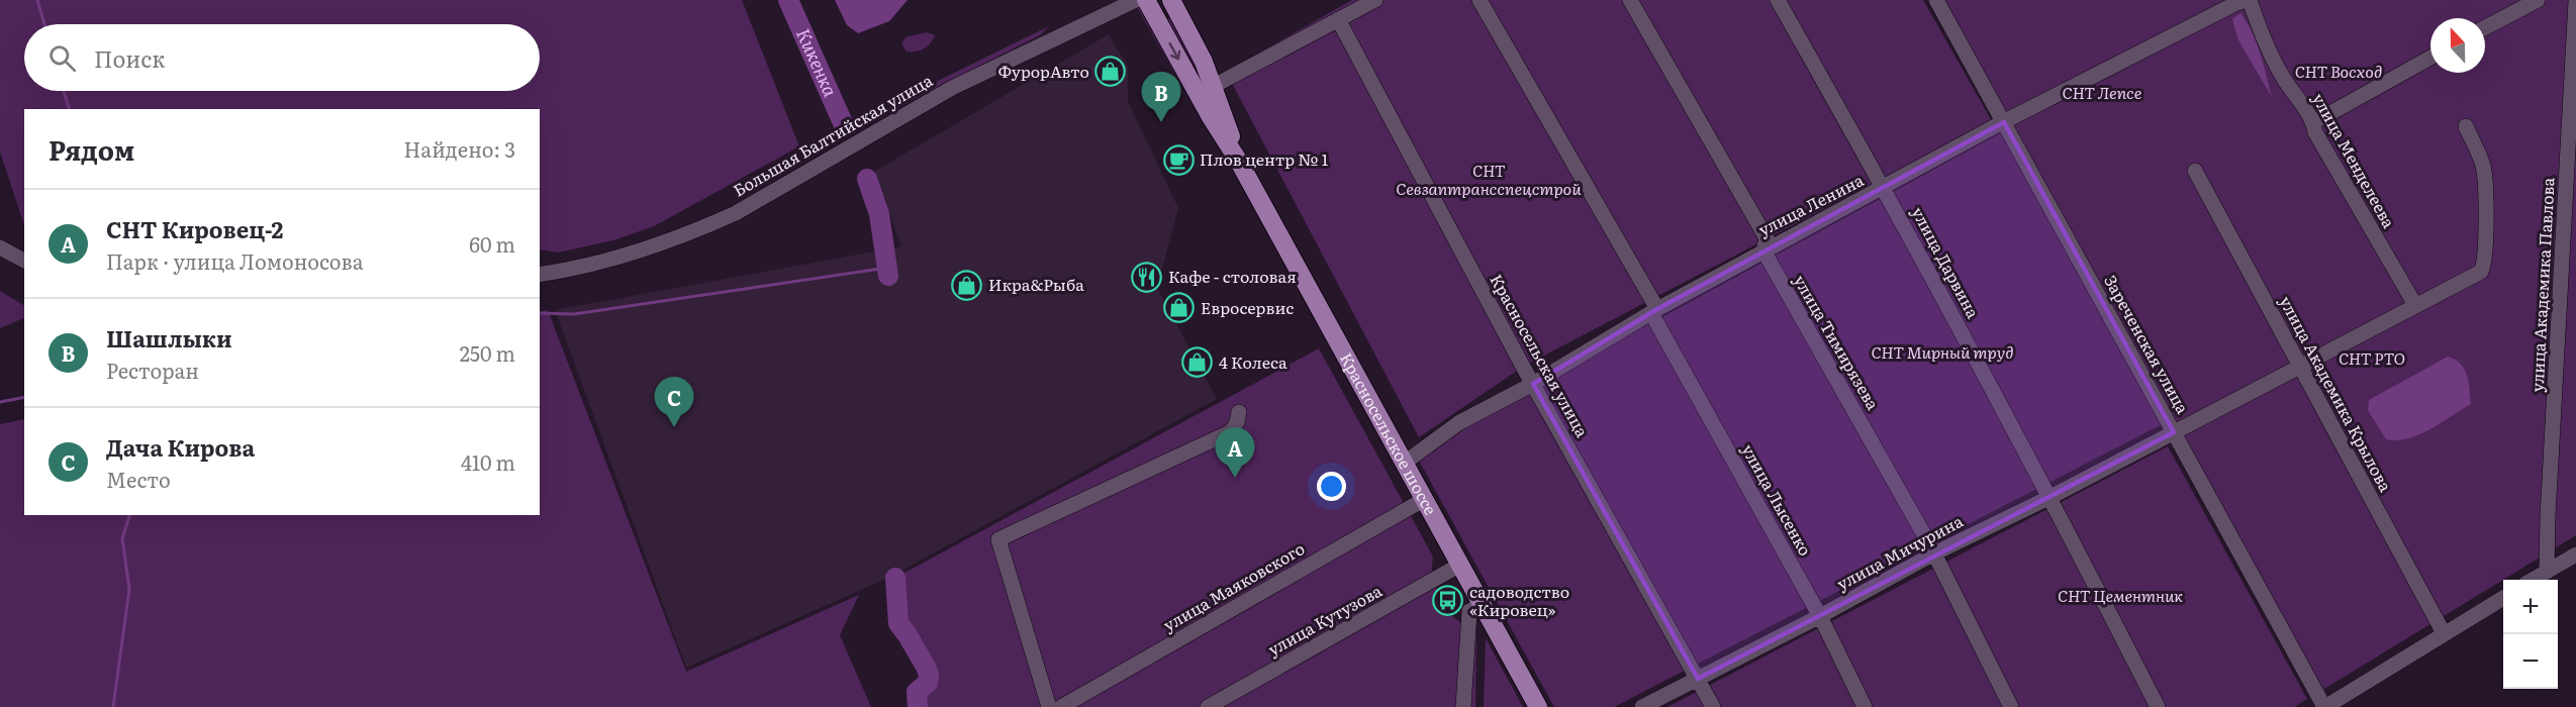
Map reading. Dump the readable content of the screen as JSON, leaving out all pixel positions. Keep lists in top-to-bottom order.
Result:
{
  "streets": {
    "main road": ["Красносельское шоссе"],
    "street": [
      "Большая Балтийская улица",
      "улица Менделеева",
      "улица Ленина",
      "улица Дарвина",
      "улица Академика Павлова",
      "улица Тимирязева",
      "Зареченская улица",
      "Красносельская улица",
      "улица Академика Крылова",
      "улица Лысенко",
      "улица Мичурина",
      "улица Маяковского",
      "улица Кутузова"
    ]
  },
  "crossings": [
    ["улица Менделеева", "улица Ленина"],
    ["улица Менделеева", "улица Мичурина"],
    ["улица Ленина", "улица Дарвина"],
    ["улица Ленина", "улица Тимирязева"],
    ["улица Ленина", "Зареченская улица"],
    ["улица Ленина", "Красносельская улица"],
    ["улица Ленина", "Красносельское шоссе"],
    ["улица Ленина", "улица Лысенко"],
    ["улица Дарвина", "улица Мичурина"],
    ["улица Тимирязева", "улица Мичурина"],
    ["Зареченская улица", "улица Мичурина"],
    ["Красносельская улица", "улица Мичурина"],
    ["улица Академика Крылова", "улица Мичурина"],
    ["Красносельское шоссе", "улица Маяковского"],
    ["Красносельское шоссе", "улица Кутузова"],
    ["улица Лысенко", "улица Мичурина"]
  ],
  "water": ["Кикенка"],
  "parks": [
    "СНТ Восход",
    "СНТ Лепсе",
    "СНТ Севзаптрансспецстрой",
    "СНТ Мирный труд",
    "СНТ РТО",
    "СНТ Цементник"
  ],
  "places": {
    "shop": [
      "ФурорАвто",
      "Икра&Рыба",
      "Евросервис",
      "4 Колеса"
    ],
    "cafe": ["Плов центр № 1"],
    "restaurant": ["Кафе - столовая"],
    "bus stop": ["садоводство «Кировец»"]
  },
  "north": "top",
  "page": {
    "search": "Поиск",
    "pins": ["B", "C", "A"],
    "heading": ["Рядом", "Найдено: 3"],
    "list": [
      {
        "mark": "A",
        "name": "СНТ Кировец-2",
        "note": "Парк · улица Ломоносова",
        "value": "60 m"
      },
      {
        "mark": "B",
        "name": "Шашлыки",
        "note": "Ресторан",
        "value": "250 m"
      },
      {
        "mark": "C",
        "name": "Дача Кирова",
        "note": "Место",
        "value": "410 m"
      }
    ],
    "map_buttons": ["+", "−"]
  }
}
